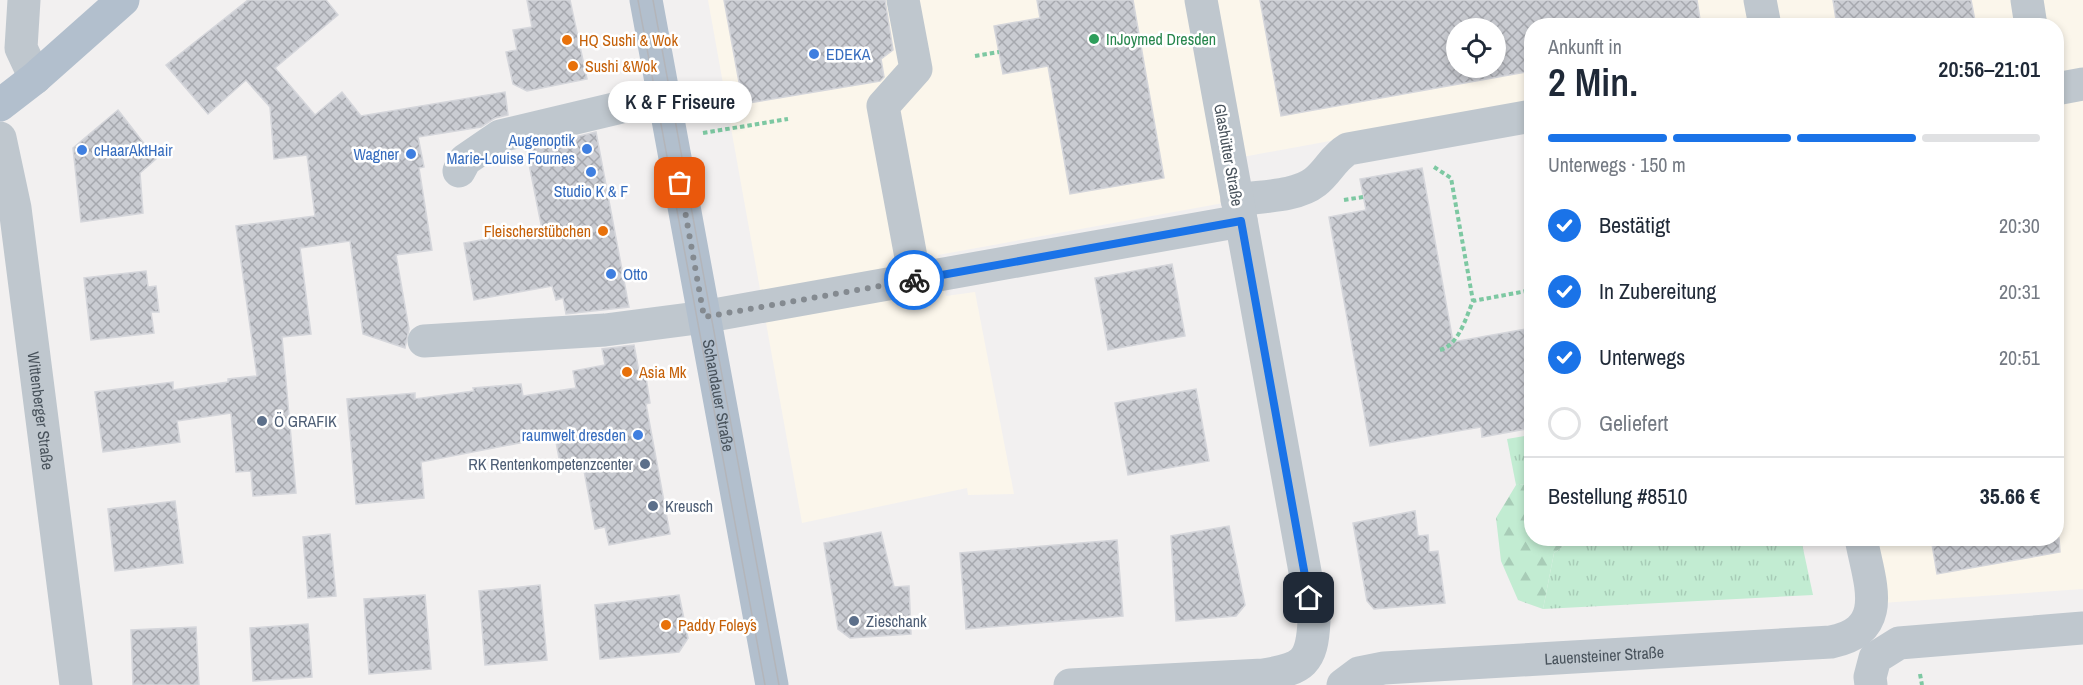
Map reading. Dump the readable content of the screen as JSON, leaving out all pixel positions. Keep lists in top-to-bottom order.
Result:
{
  "streets": {
    "main road": ["Schandauer Straße"],
    "street": ["Glashütter Straße", "Wittenberger Straße", "Lauensteiner Straße"]
  },
  "places": [
    "InJoymed Dresden",
    "HQ Sushi & Wok",
    "EDEKA",
    "Sushi &Wok",
    "Augenoptik Marie-Louise Fournes",
    "cHaarAktHair",
    "Wagner",
    "Studio K & F",
    "K & F Friseure",
    "Fleischerstübchen",
    "Otto",
    "Asia Mk",
    "Ö GRAFIK",
    "raumwelt dresden",
    "RK Rentenkompetenzcenter",
    "Kreusch",
    "Zieschank",
    "Paddy Foley´s"
  ],
  "page": {
    "heading": ["2 Min.", "Ankunft in", "20:56–21:01"],
    "panel": ["Bestellung #8510", "35.66 €"],
    "bubble": "K & F Friseure",
    "bar": "Unterwegs · 150 m",
    "list": [
      ["Bestätigt", "20:30"],
      ["In Zubereitung", "20:31"],
      ["Unterwegs", "20:51"],
      "Geliefert"
    ]
  }
}
